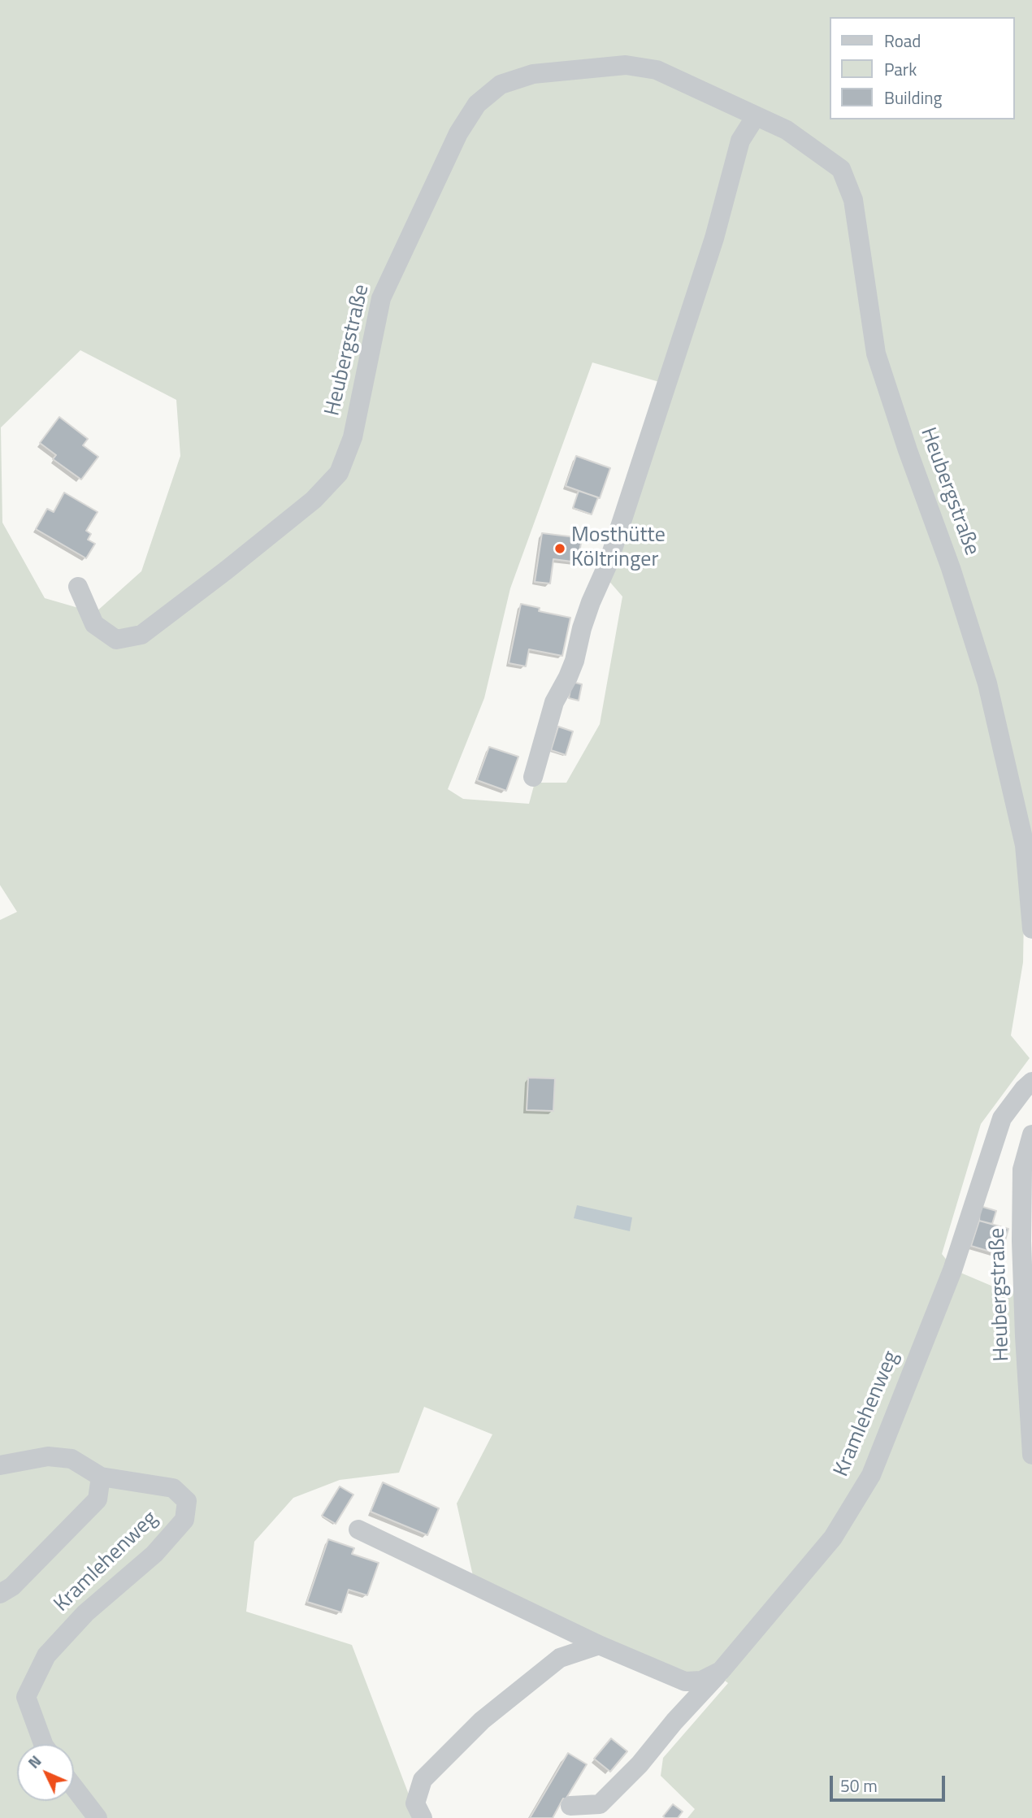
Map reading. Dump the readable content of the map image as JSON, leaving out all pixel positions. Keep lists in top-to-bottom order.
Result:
{
  "streets": {
    "street": ["Heubergstraße", "Kramlehenweg"]
  },
  "places": ["Mosthütte Költringer"],
  "legend": ["Road", "Park", "Building"],
  "scale_bar": "50 m",
  "north": "top left"
}
